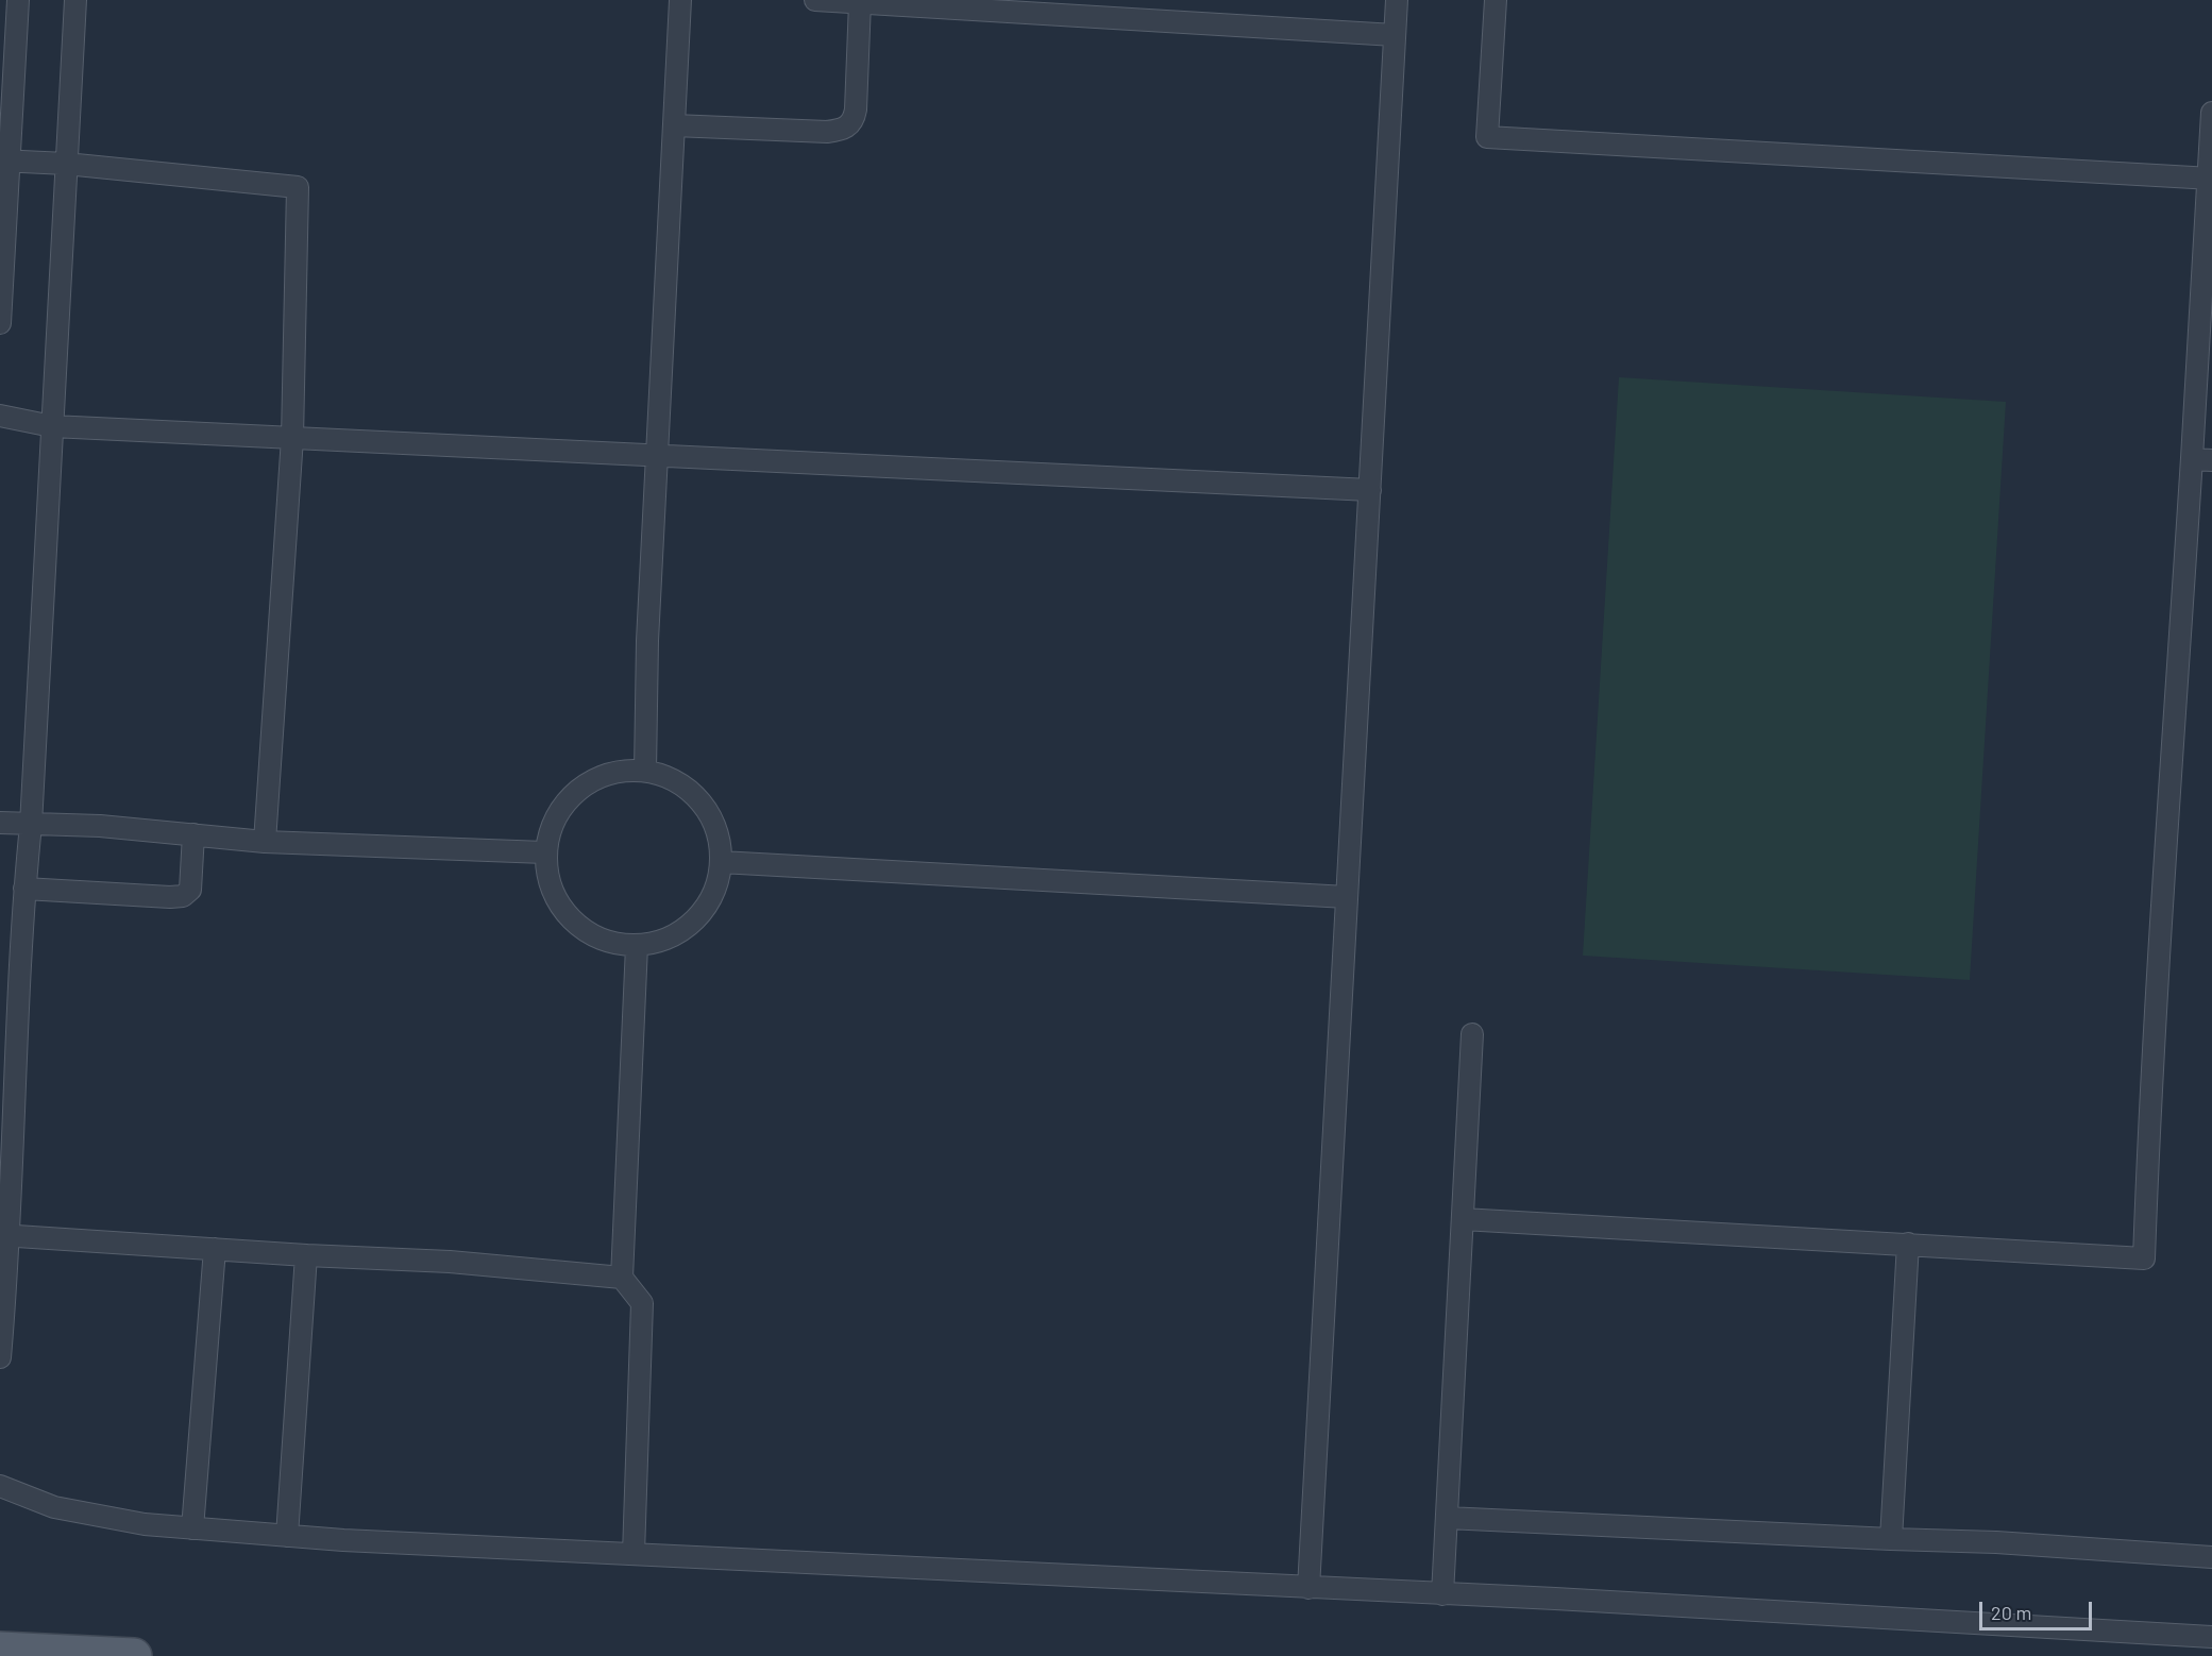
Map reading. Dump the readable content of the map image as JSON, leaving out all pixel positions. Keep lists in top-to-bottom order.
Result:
{
  "scale_bar": "20 m"
}
